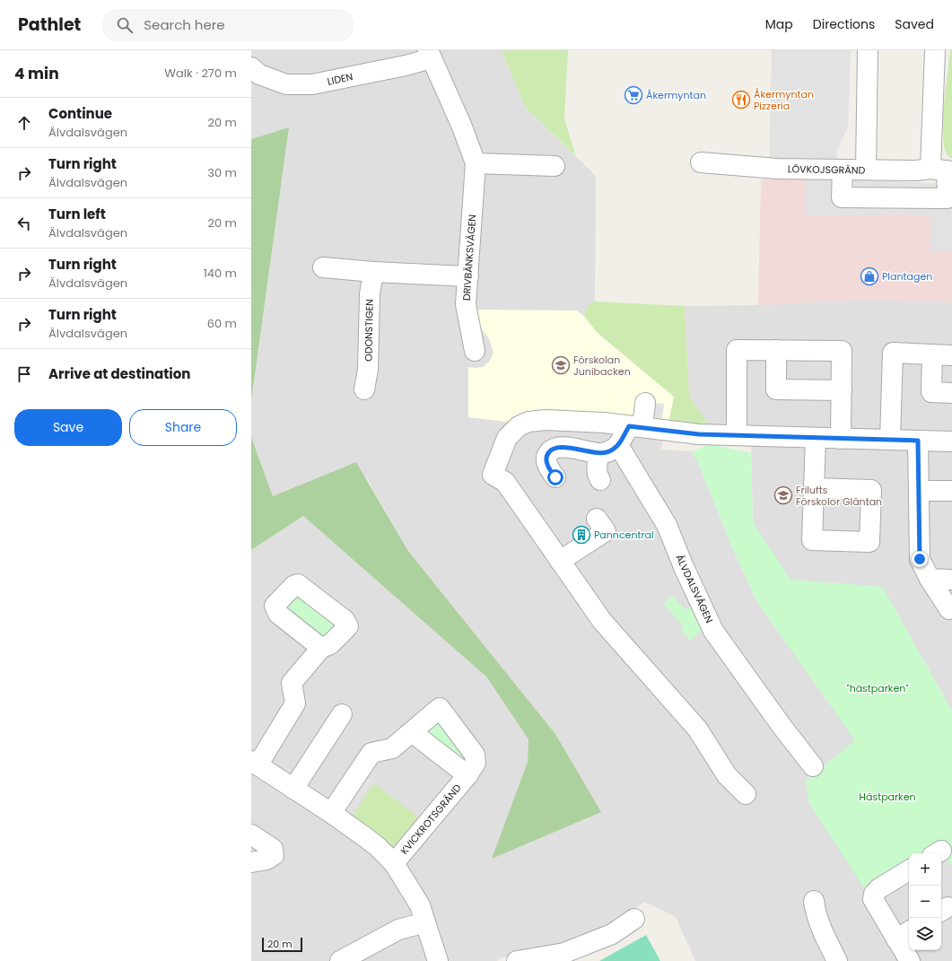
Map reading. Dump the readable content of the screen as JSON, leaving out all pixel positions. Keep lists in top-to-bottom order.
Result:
{
  "streets": {
    "street": [
      "LIDEN",
      "LÖVKOJSGRÄND",
      "DRIVBÄNKSVÄGEN",
      "ODONSTIGEN",
      "ÄLVDALSVÄGEN",
      "KVICKROTSGRÄND"
    ]
  },
  "crossings": [
    ["LIDEN", "DRIVBÄNKSVÄGEN"]
  ],
  "parks": ["\"hästparken\"", "Hästparken"],
  "places": {
    "supermarket": ["Åkermyntan"],
    "restaurant": ["Åkermyntan Pizzeria"],
    "shop": ["Plantagen"],
    "school or university": ["Förskolan Junibacken", "Frilufts Förskolor Gläntan"],
    "building": ["Panncentral"]
  },
  "scale_bar": "20 m",
  "page": {
    "header": "Pathlet",
    "search": "Search here",
    "nav": ["Map", "Directions", "Saved"],
    "heading": ["4 min", "Walk · 270 m"],
    "list": [
      ["Continue", "Älvdalsvägen", "20 m"],
      ["Turn right", "Älvdalsvägen", "30 m"],
      ["Turn left", "Älvdalsvägen", "20 m"],
      ["Turn right", "Älvdalsvägen", "140 m"],
      ["Turn right", "Älvdalsvägen", "60 m"],
      "Arrive at destination"
    ],
    "buttons": ["Save", "Share"],
    "map_buttons": ["+", "−"],
    "scale": "20 m"
  }
}
